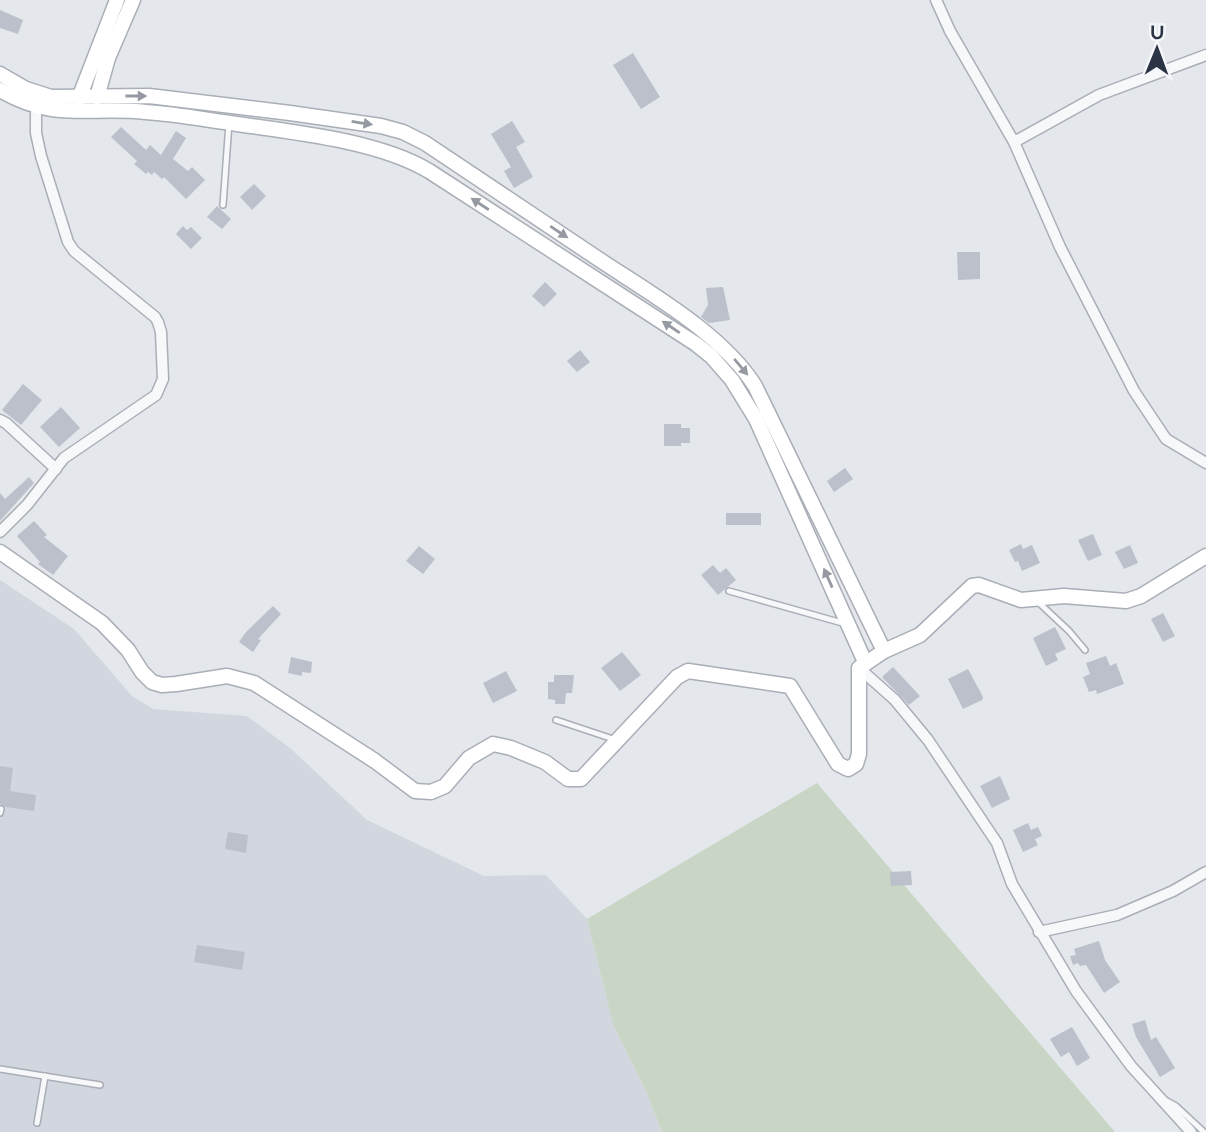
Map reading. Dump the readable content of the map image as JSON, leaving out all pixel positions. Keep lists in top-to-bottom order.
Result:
{
  "north": "top"
}
